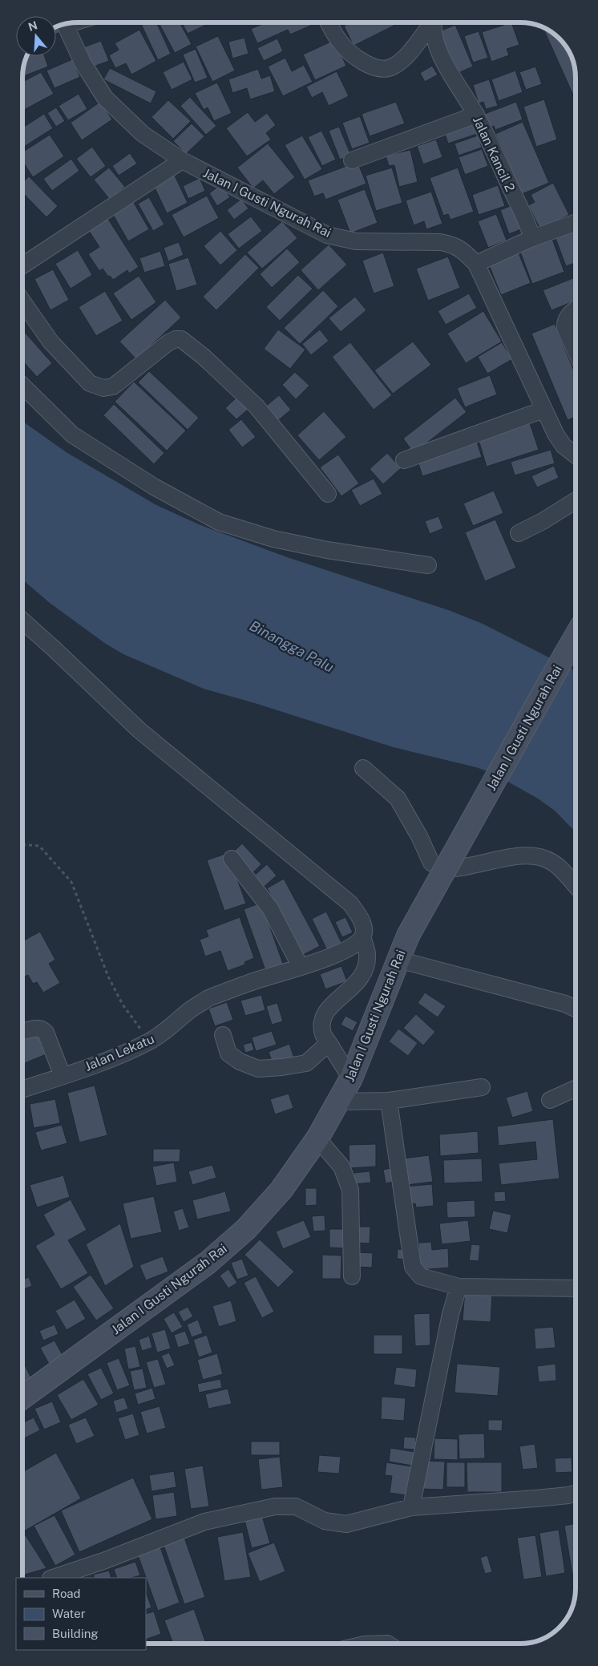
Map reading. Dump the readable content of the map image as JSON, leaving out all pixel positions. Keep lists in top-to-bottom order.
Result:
{
  "streets": {
    "main road": ["Jalan I Gusti Ngurah Rai"],
    "street": ["Jalan Kancil 2", "Jalan Lekatu"]
  },
  "water": ["Binangga Palu"],
  "legend": ["Road", "Water", "Building"],
  "north": "top"
}
